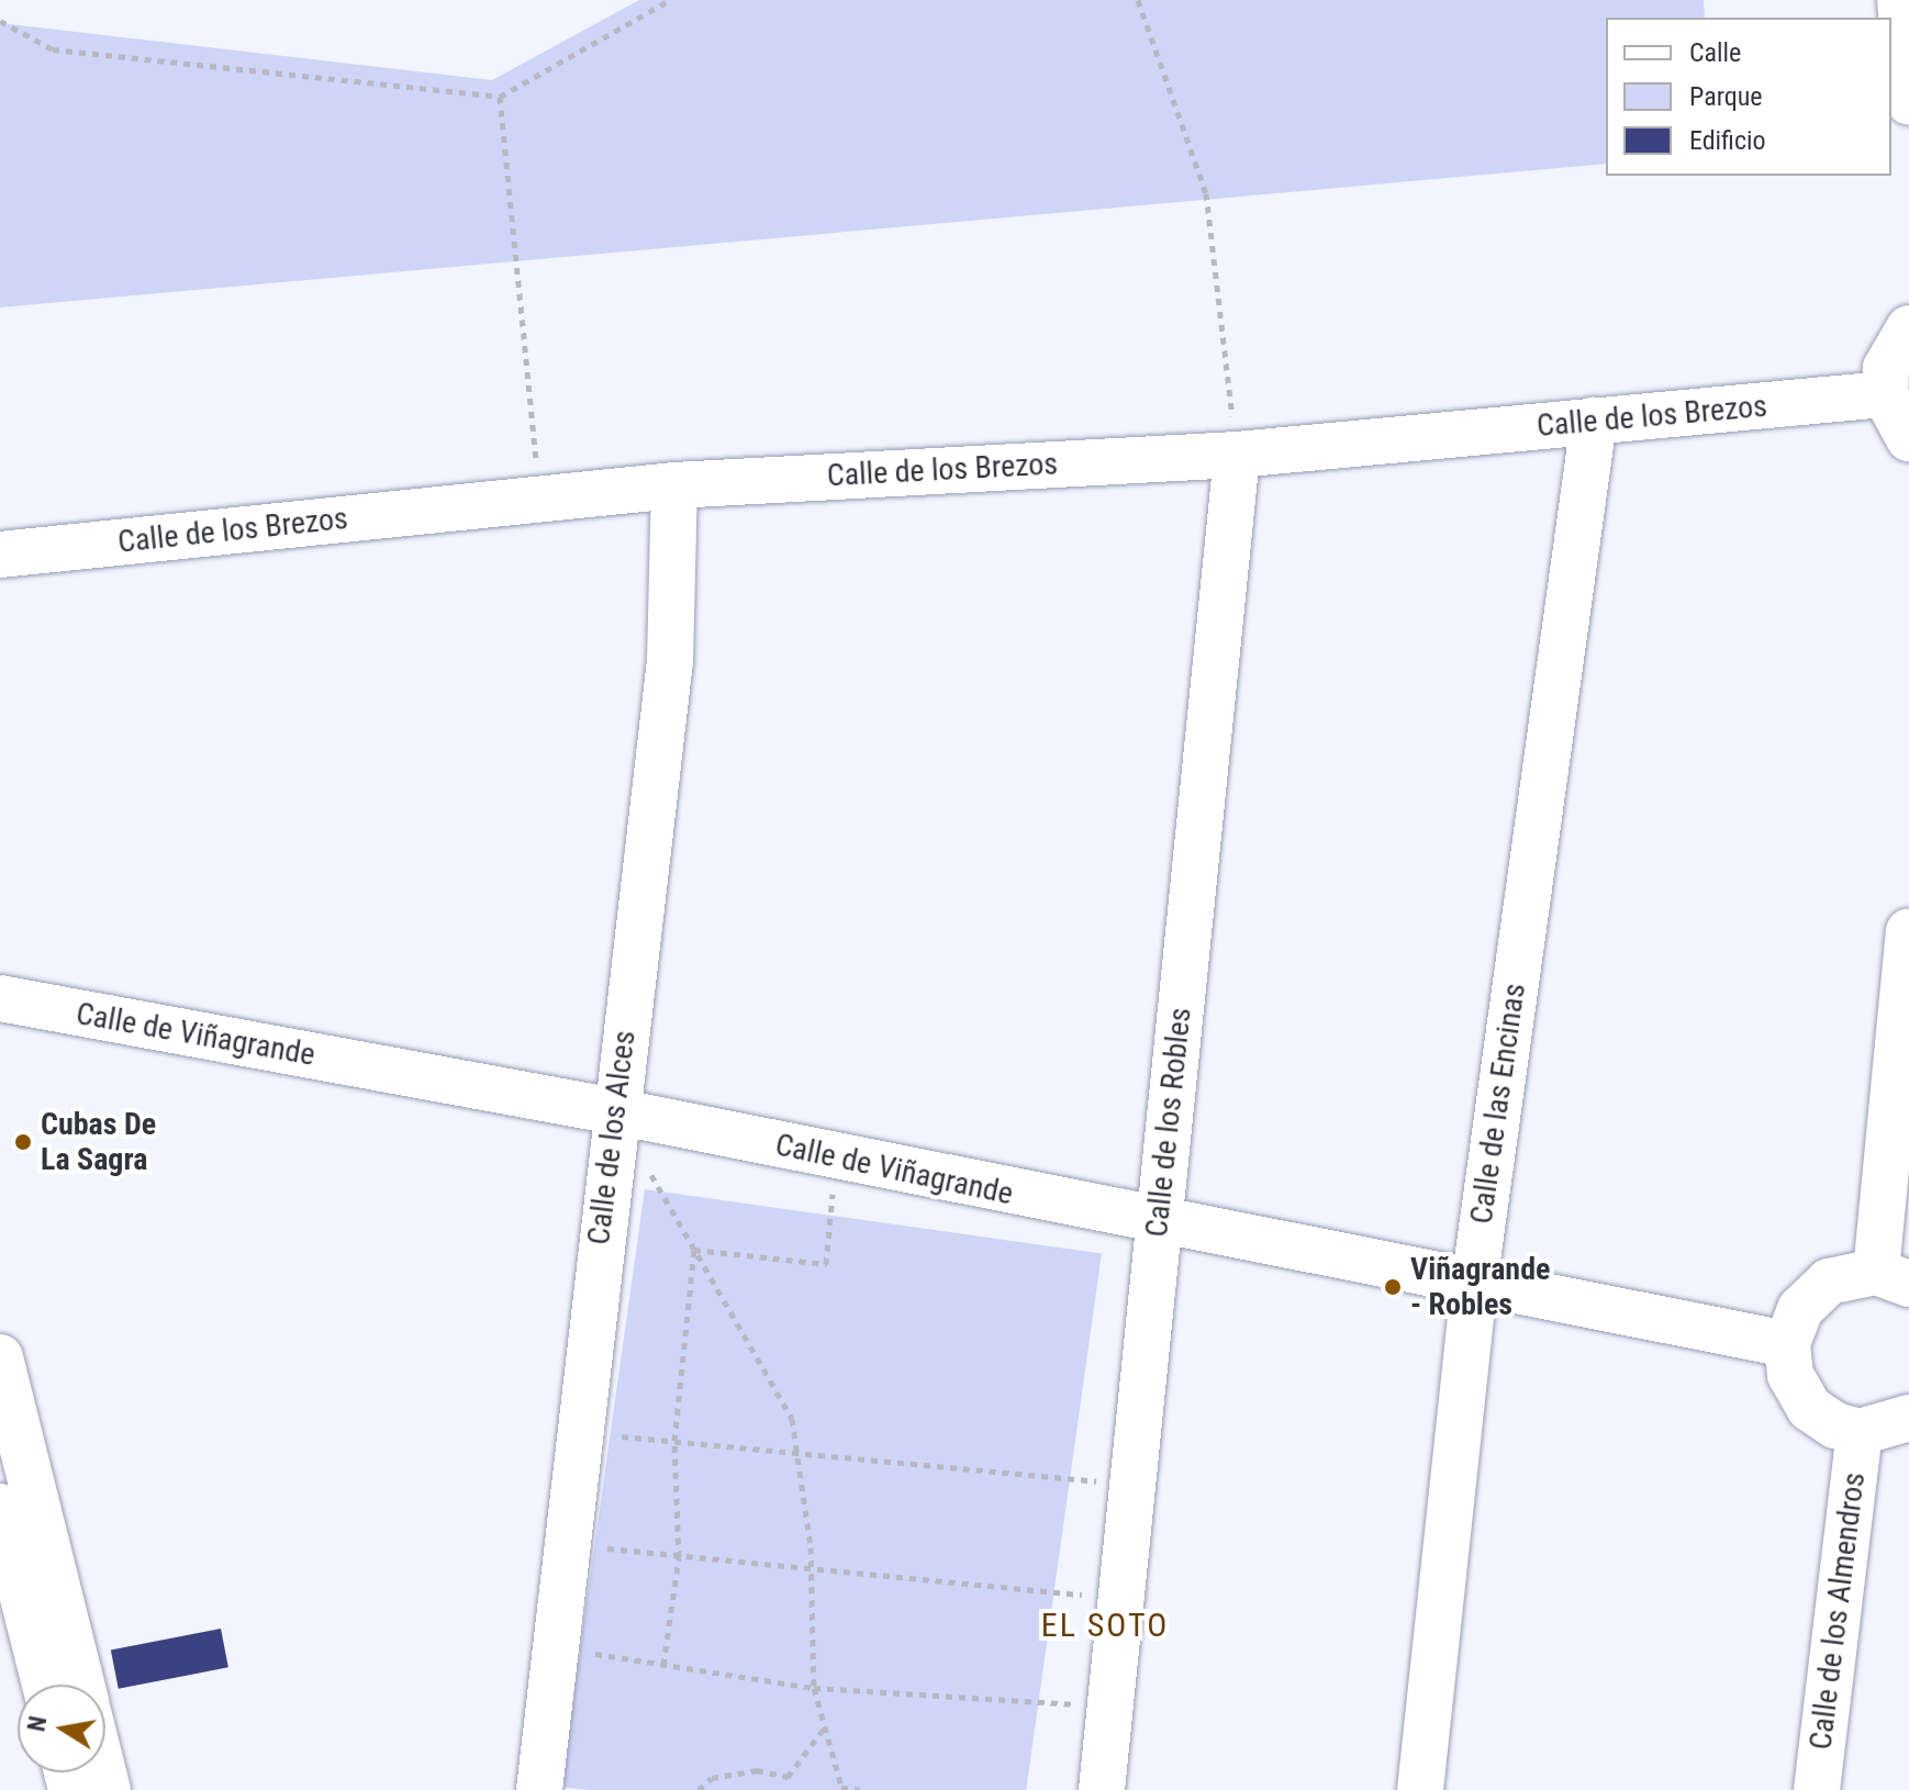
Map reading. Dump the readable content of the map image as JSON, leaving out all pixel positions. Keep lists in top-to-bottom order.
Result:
{
  "streets": {
    "street": [
      "Calle de los Brezos",
      "Calle de Viñagrande",
      "Calle de las Encinas",
      "Calle de los Robles",
      "Calle de los Alces",
      "Calle de los Almendros"
    ]
  },
  "crossings": [
    ["Calle de los Brezos", "Calle de las Encinas"],
    ["Calle de los Brezos", "Calle de los Robles"],
    ["Calle de los Brezos", "Calle de los Alces"],
    ["Calle de Viñagrande", "Calle de las Encinas"],
    ["Calle de Viñagrande", "Calle de los Robles"],
    ["Calle de Viñagrande", "Calle de los Alces"]
  ],
  "districts": ["EL SOTO"],
  "places": ["Cubas De La Sagra", "Viñagrande - Robles"],
  "legend": ["Calle", "Parque", "Edificio"],
  "north": "left"
}
